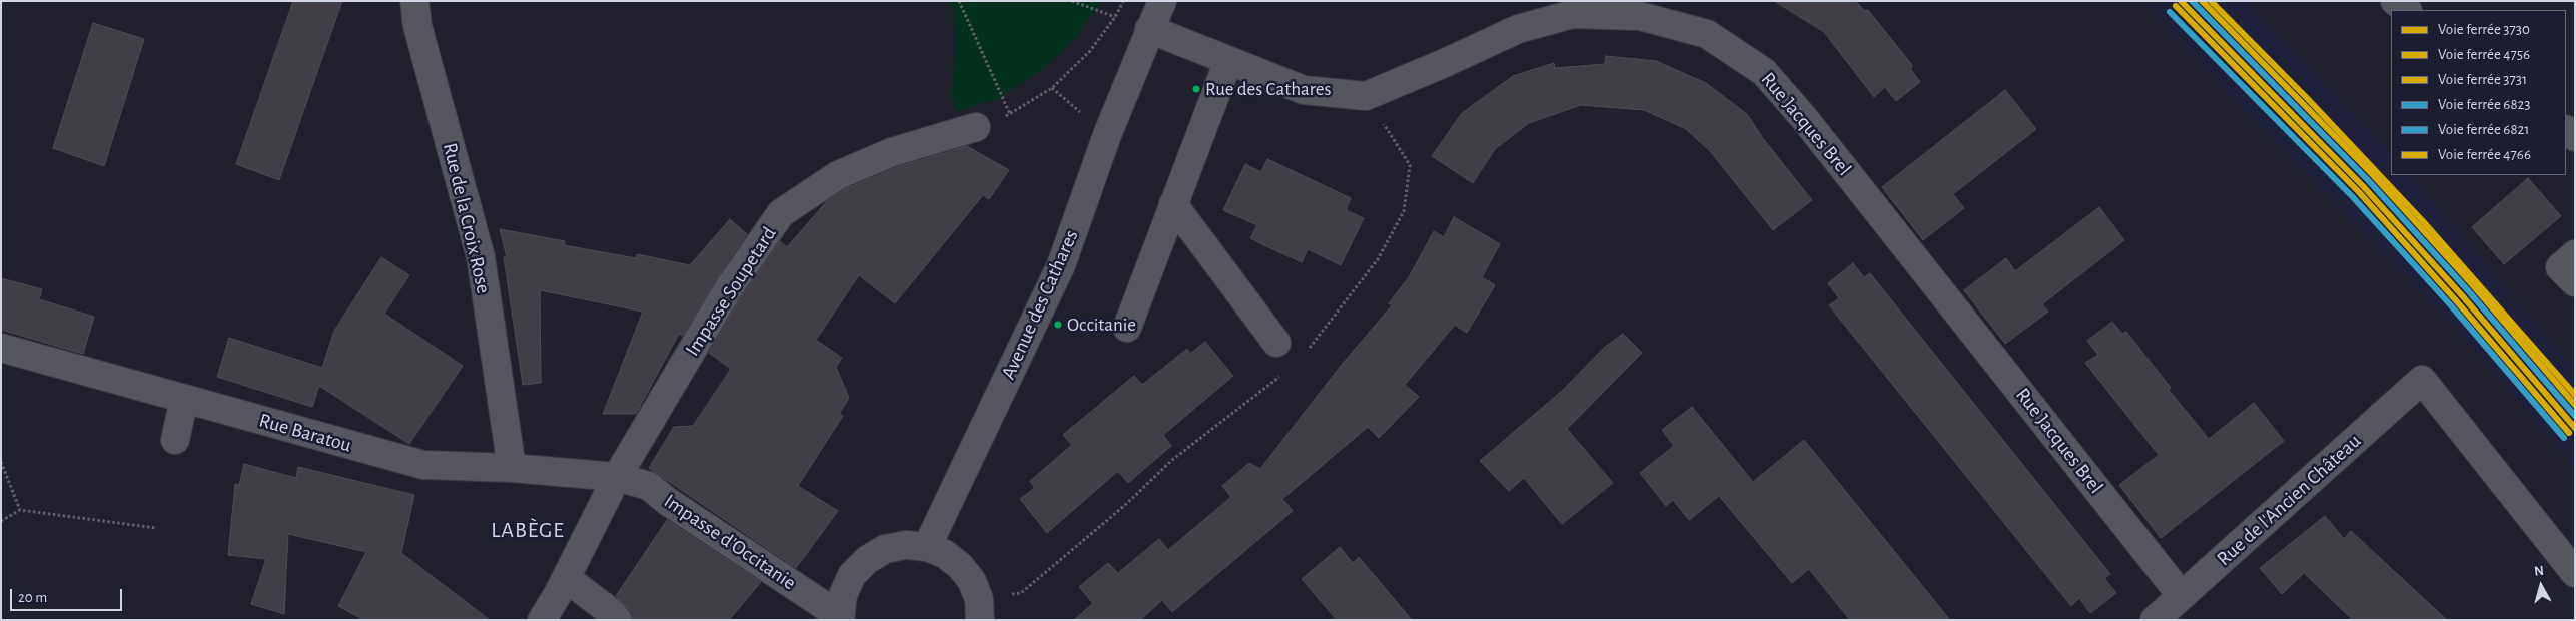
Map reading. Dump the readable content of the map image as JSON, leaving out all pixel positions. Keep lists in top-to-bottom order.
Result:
{
  "streets": {
    "street": [
      "Rue Jacques Brel",
      "Rue de la Croix Rose",
      "Impasse Soupetard",
      "Avenue des Cathares",
      "Rue Baratou",
      "Rue de l'Ancien Château",
      "Impasse d'Occitanie"
    ]
  },
  "crossings": [
    ["Rue Jacques Brel", "Avenue des Cathares"],
    ["Rue Jacques Brel", "Rue de l'Ancien Château"],
    ["Rue de la Croix Rose", "Rue Baratou"],
    ["Impasse Soupetard", "Rue Baratou"],
    ["Impasse Soupetard", "Impasse d'Occitanie"],
    ["Rue Baratou", "Impasse d'Occitanie"]
  ],
  "districts": ["LABÈGE"],
  "places": ["Rue des Cathares", "Occitanie"],
  "lines": [
    "rail line 3730",
    "rail line 3731",
    "rail line 6823",
    "rail line 4766",
    "rail line 4756",
    "rail line 6821"
  ],
  "legend": [
    "Voie ferrée 3730",
    "Voie ferrée 4756",
    "Voie ferrée 3731",
    "Voie ferrée 6823",
    "Voie ferrée 6821",
    "Voie ferrée 4766"
  ],
  "scale_bar": "20 m",
  "north": "top"
}
